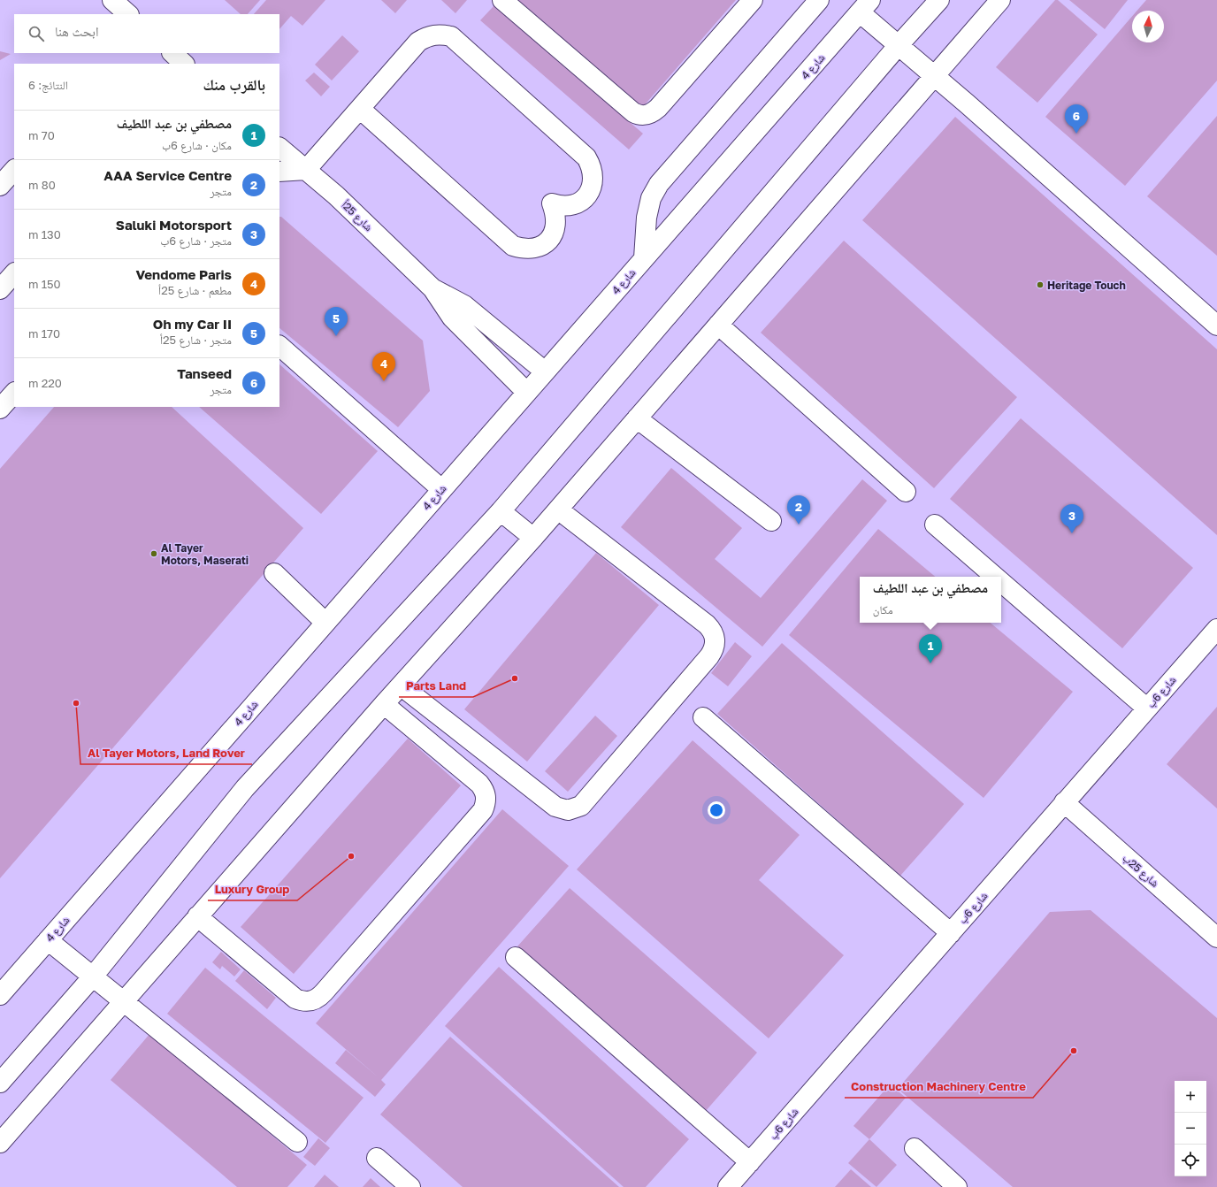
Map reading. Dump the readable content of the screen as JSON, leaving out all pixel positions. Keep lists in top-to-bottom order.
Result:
{
  "streets": {
    "street": [
      "شارع 4",
      "شارع 25أ",
      "شارع 6ب",
      "شارع 25ب"
    ]
  },
  "crossings": [
    ["شارع 4", "شارع 25أ"],
    ["شارع 6ب", "شارع 25ب"]
  ],
  "places": [
    "Heritage Touch",
    "Al Tayer Motors, Maserati",
    "Parts Land",
    "Al Tayer Motors, Land Rover",
    "Luxury Group",
    "Construction Machinery Centre"
  ],
  "north": "top",
  "page": {
    "search": "ابحث هنا",
    "heading": ["بالقرب منك", "النتائج: 6"],
    "pins": [
      "6",
      "5",
      "4",
      "2",
      "3",
      "1"
    ],
    "list": [
      {
        "mark": "1",
        "name": "مصطفي بن عبد اللطيف",
        "note": "مكان · شارع 6ب",
        "value": "70 m"
      },
      {
        "mark": "2",
        "name": "AAA Service Centre",
        "note": "متجر",
        "value": "80 m"
      },
      {
        "mark": "3",
        "name": "Saluki Motorsport",
        "note": "متجر · شارع 6ب",
        "value": "130 m"
      },
      {
        "mark": "4",
        "name": "Vendome Paris",
        "note": "مطعم · شارع 25أ",
        "value": "150 m"
      },
      {
        "mark": "5",
        "name": "Oh my Car II",
        "note": "متجر · شارع 25أ",
        "value": "170 m"
      },
      {
        "mark": "6",
        "name": "Tanseed",
        "note": "متجر",
        "value": "220 m"
      }
    ],
    "popup": ["مصطفي بن عبد اللطيف", "مكان"],
    "map_buttons": ["+", "−"]
  }
}
